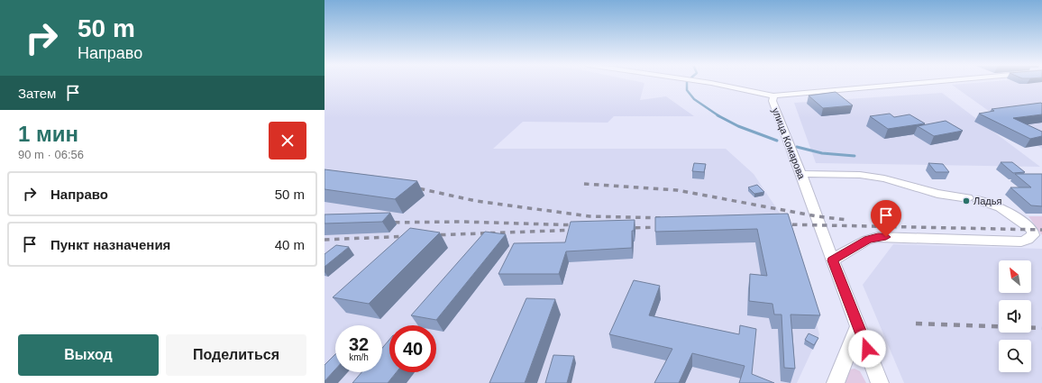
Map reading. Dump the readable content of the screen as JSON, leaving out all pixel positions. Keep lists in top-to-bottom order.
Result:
{
  "streets": {
    "street": ["улица Комарова"]
  },
  "places": ["Ладья"],
  "north": "top left",
  "page": {
    "turn": ["50 m", "Направо"],
    "then": "Затем",
    "heading": ["1 мин", "90 m · 06:56"],
    "list": [
      {
        "name": "Направо",
        "value": "50 m"
      },
      {
        "name": "Пункт назначения",
        "value": "40 m"
      }
    ],
    "speed": "32 km/h",
    "limit": "40",
    "buttons": ["Выход", "Поделиться"]
  }
}
